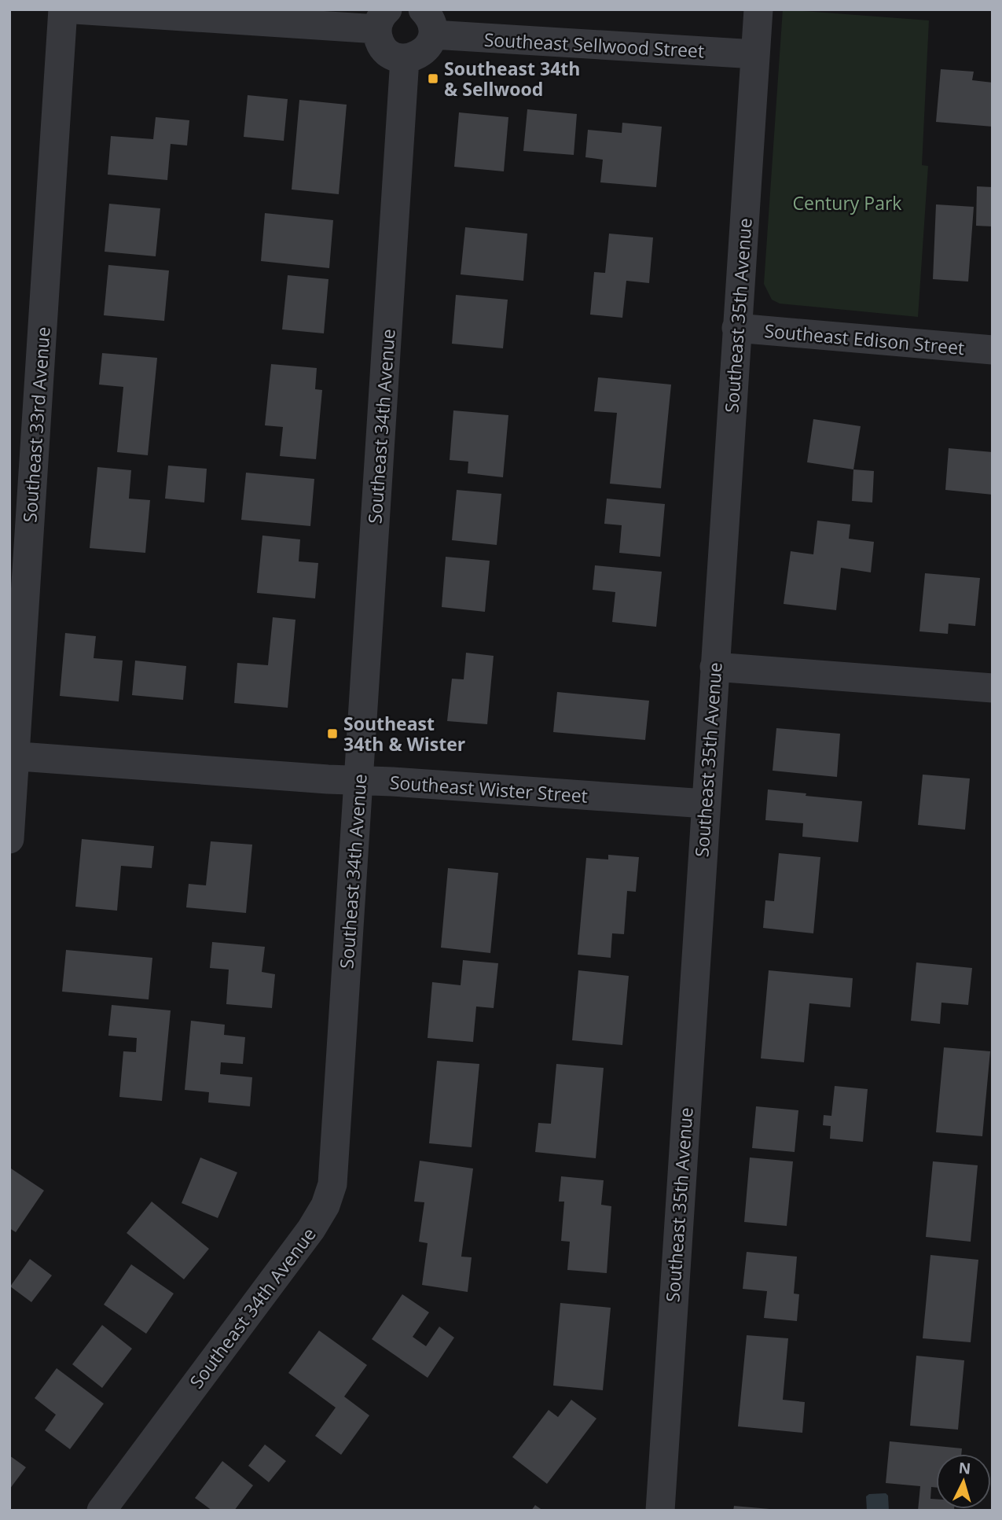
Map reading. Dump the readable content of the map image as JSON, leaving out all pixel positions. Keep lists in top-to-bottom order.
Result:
{
  "streets": {
    "street": [
      "Southeast Sellwood Street",
      "Southeast 35th Avenue",
      "Southeast Edison Street",
      "Southeast 33rd Avenue",
      "Southeast 34th Avenue",
      "Southeast Wister Street"
    ]
  },
  "crossings": [
    ["Southeast Sellwood Street", "Southeast 35th Avenue"],
    ["Southeast 35th Avenue", "Southeast Edison Street"],
    ["Southeast 35th Avenue", "Southeast Wister Street"],
    ["Southeast 33rd Avenue", "Southeast Wister Street"],
    ["Southeast 34th Avenue", "Southeast Wister Street"]
  ],
  "parks": ["Century Park"],
  "places": {
    "transit": ["Southeast 34th & Sellwood", "Southeast 34th & Wister"]
  },
  "north": "top"
}
